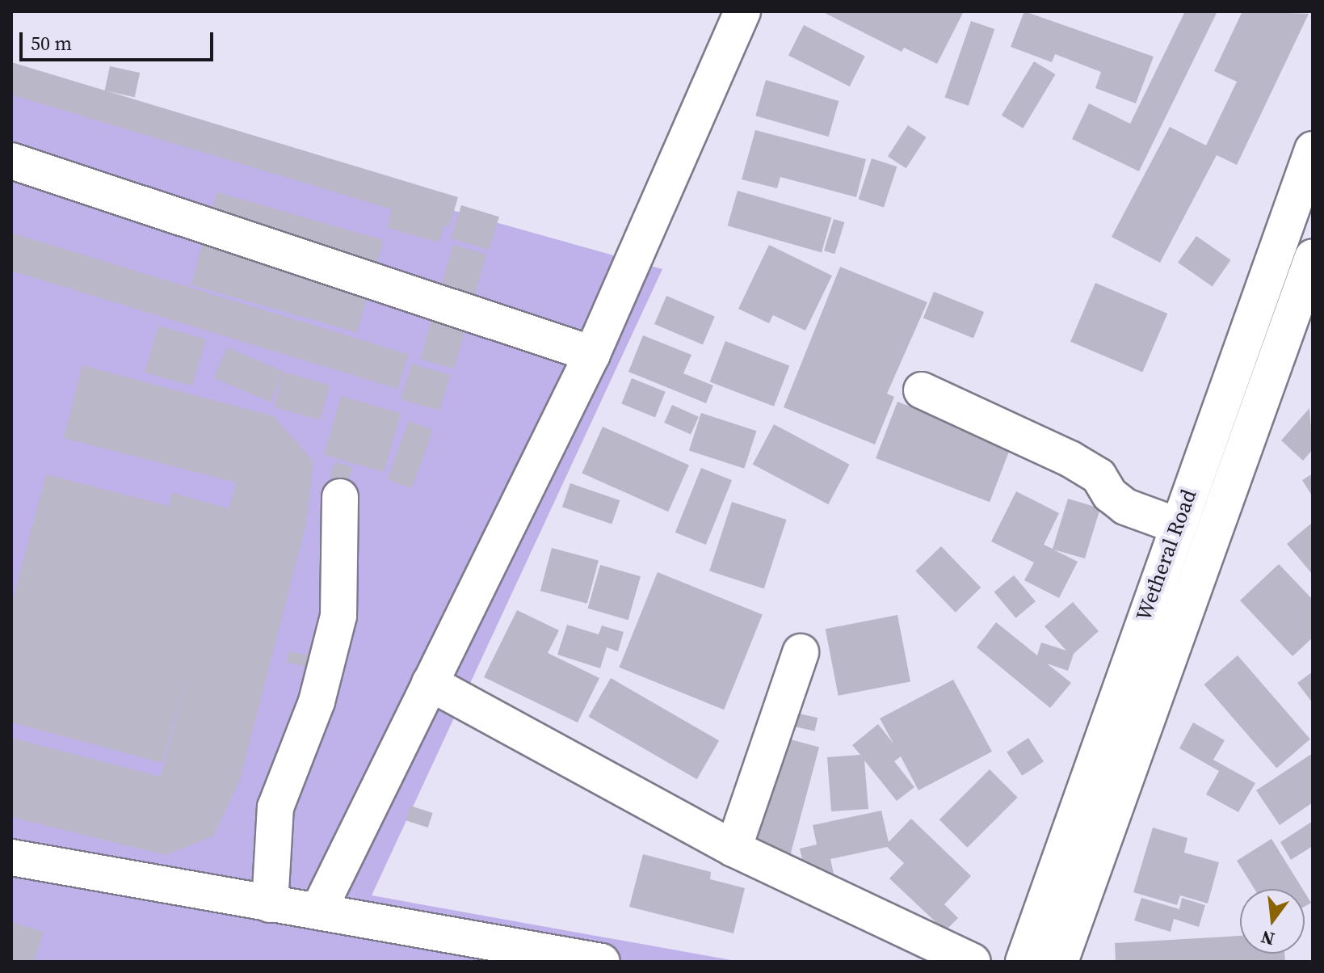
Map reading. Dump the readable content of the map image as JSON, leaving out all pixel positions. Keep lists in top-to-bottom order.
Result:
{
  "streets": {
    "street": ["Wetheral Road"]
  },
  "scale_bar": "50 m",
  "north": "bottom"
}
